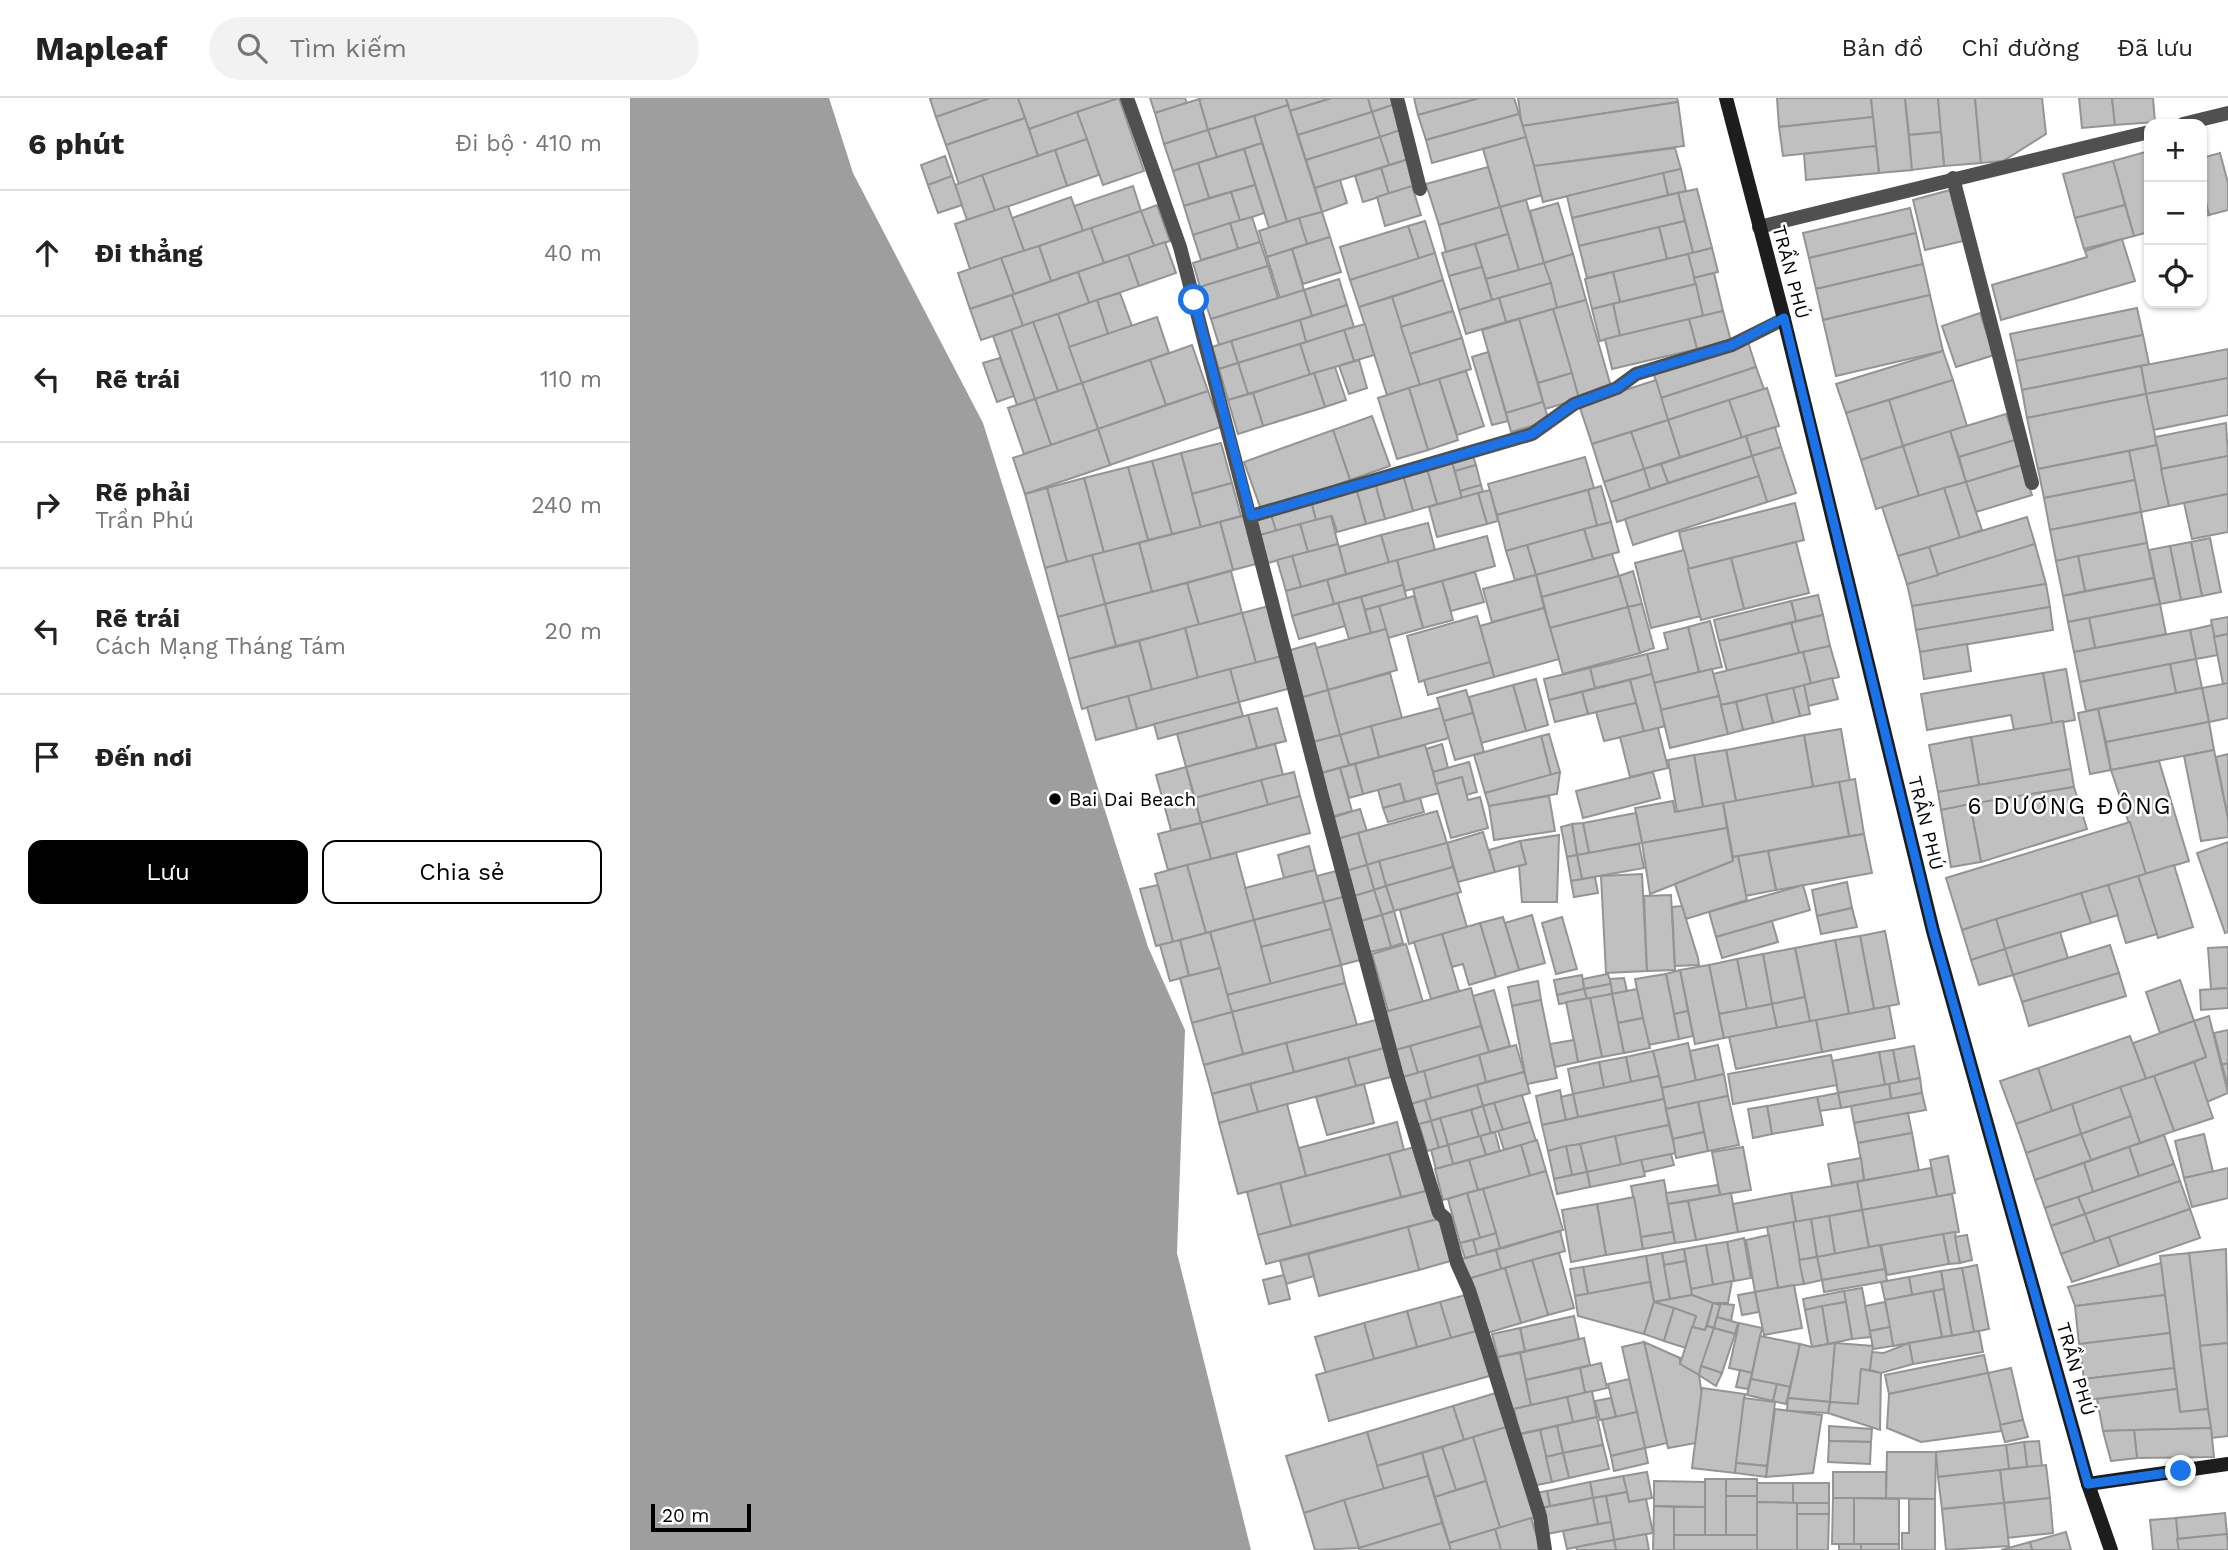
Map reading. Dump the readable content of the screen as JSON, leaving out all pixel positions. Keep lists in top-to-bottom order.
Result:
{
  "streets": {
    "street": ["TRẦN PHÚ"]
  },
  "districts": ["6 DƯƠNG ĐÔNG"],
  "places": ["Bai Dai Beach"],
  "scale_bar": "20 m",
  "page": {
    "header": "Mapleaf",
    "search": "Tìm kiếm",
    "nav": ["Bản đồ", "Chỉ đường", "Đã lưu"],
    "heading": ["6 phút", "Đi bộ · 410 m"],
    "map_buttons": ["+", "−"],
    "list": [
      ["Đi thẳng", "40 m"],
      ["Rẽ trái", "110 m"],
      ["Rẽ phải", "Trần Phú", "240 m"],
      ["Rẽ trái", "Cách Mạng Tháng Tám", "20 m"],
      "Đến nơi"
    ],
    "buttons": ["Lưu", "Chia sẻ"],
    "scale": "20 m"
  }
}
